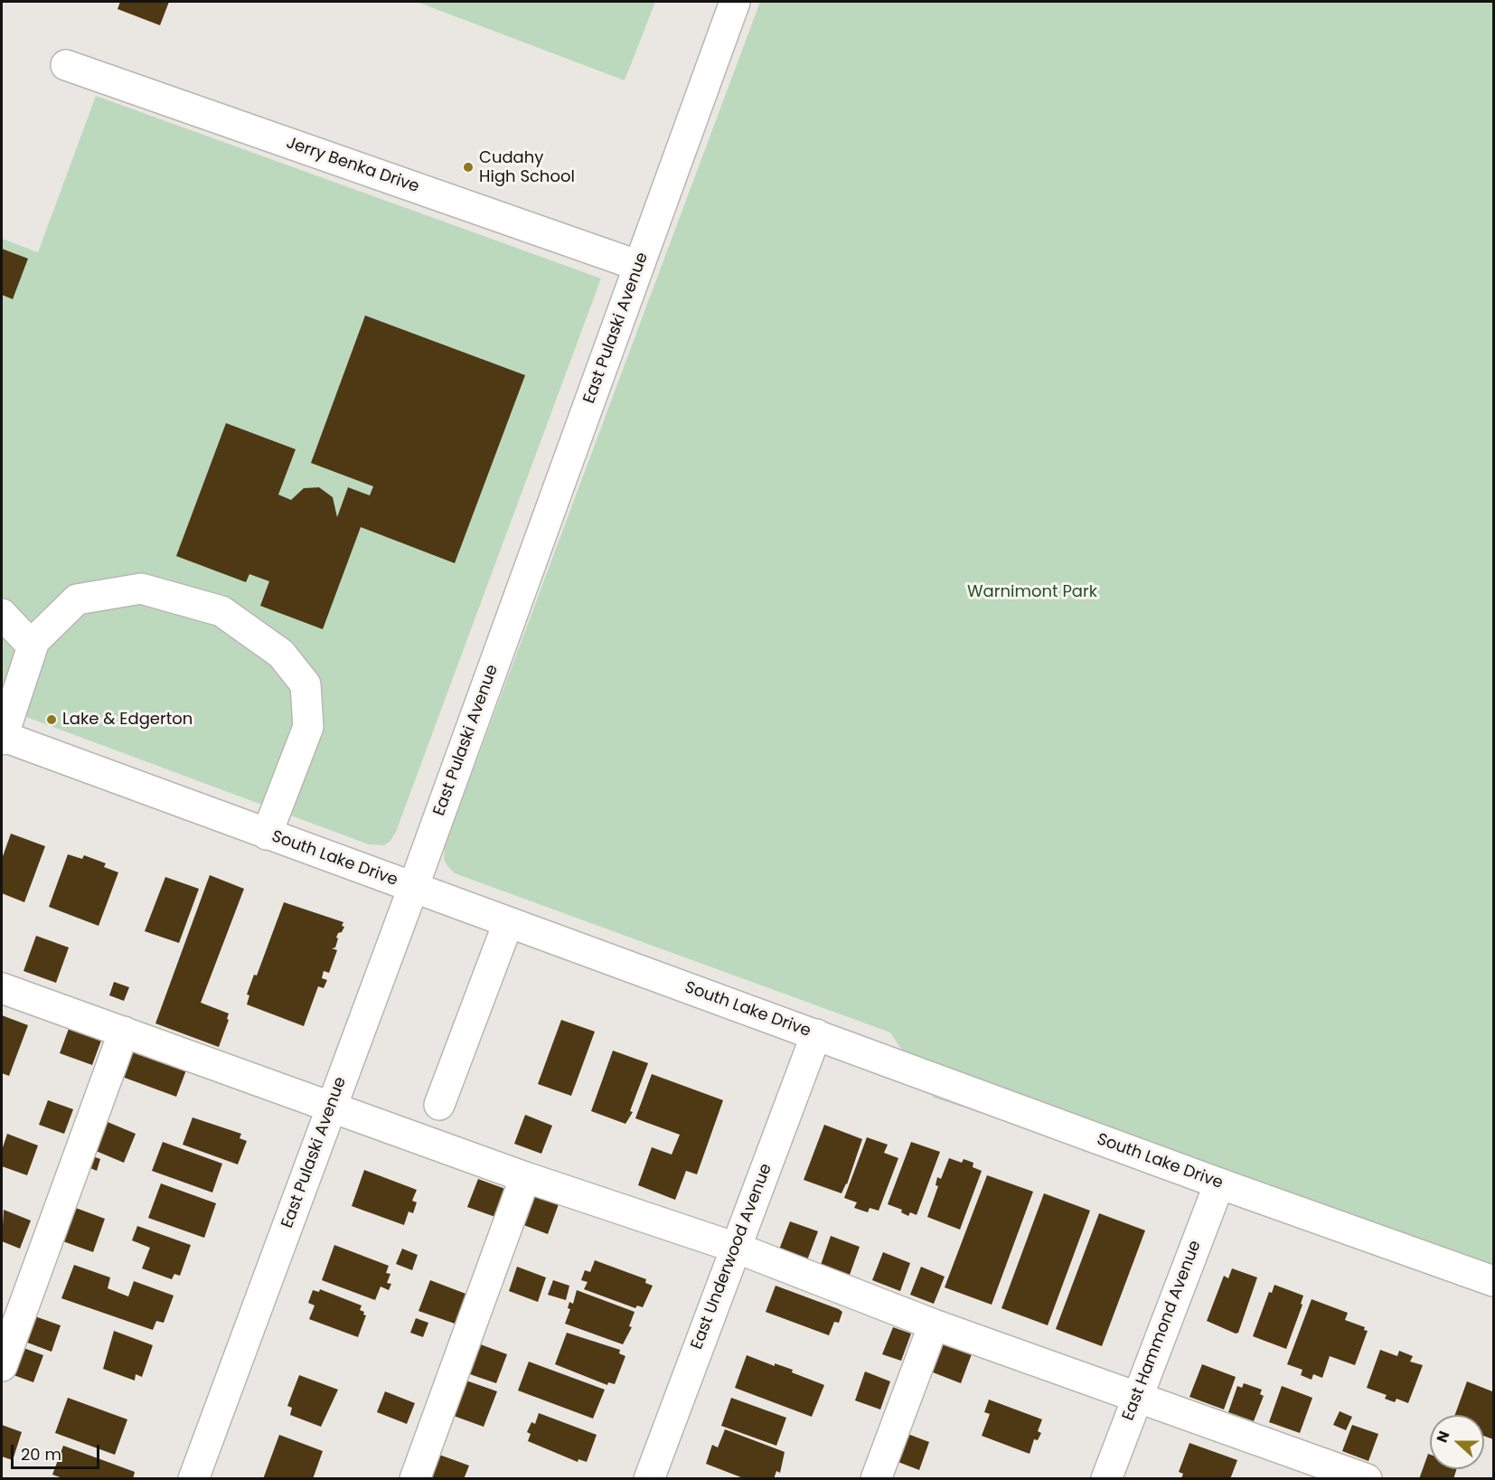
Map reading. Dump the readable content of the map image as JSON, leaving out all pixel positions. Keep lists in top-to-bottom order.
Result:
{
  "streets": {
    "street": [
      "Jerry Benka Drive",
      "East Pulaski Avenue",
      "South Lake Drive",
      "East Underwood Avenue",
      "East Hammond Avenue"
    ]
  },
  "crossings": [
    ["Jerry Benka Drive", "East Pulaski Avenue"],
    ["East Pulaski Avenue", "South Lake Drive"],
    ["South Lake Drive", "East Underwood Avenue"],
    ["South Lake Drive", "East Hammond Avenue"]
  ],
  "parks": ["Warnimont Park"],
  "places": ["Cudahy High School", "Lake & Edgerton"],
  "scale_bar": "20 m",
  "north": "left"
}
